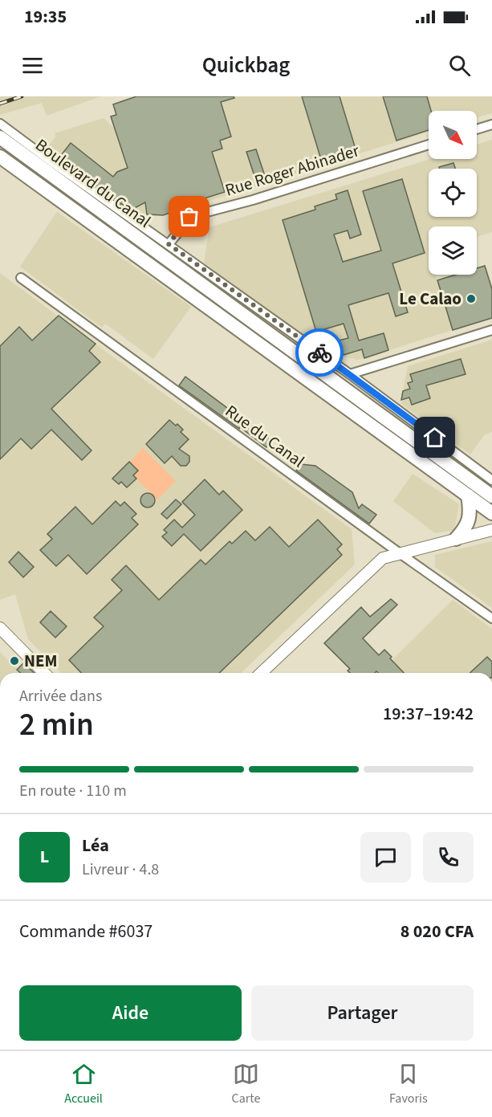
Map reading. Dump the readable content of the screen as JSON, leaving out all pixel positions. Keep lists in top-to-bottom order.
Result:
{
  "streets": {
    "main road": ["Boulevard du Canal"],
    "street": ["Rue Roger Abinader", "Rue du Canal"]
  },
  "crossings": [
    ["Rue Roger Abinader", "Boulevard du Canal"]
  ],
  "places": ["Le Calao", "NEM"],
  "north": "bottom right",
  "page": {
    "status": "19:35",
    "header": "Quickbag",
    "heading": ["2 min", "Arrivée dans", "19:37–19:42"],
    "panel": [
      "Léa",
      "Livreur · 4.8",
      "Commande #6037",
      "8 020 CFA"
    ],
    "bar": "En route · 110 m",
    "round": "L",
    "buttons": ["Aide", "Partager"],
    "tabs": ["Accueil", "Carte", "Favoris"]
  }
}
